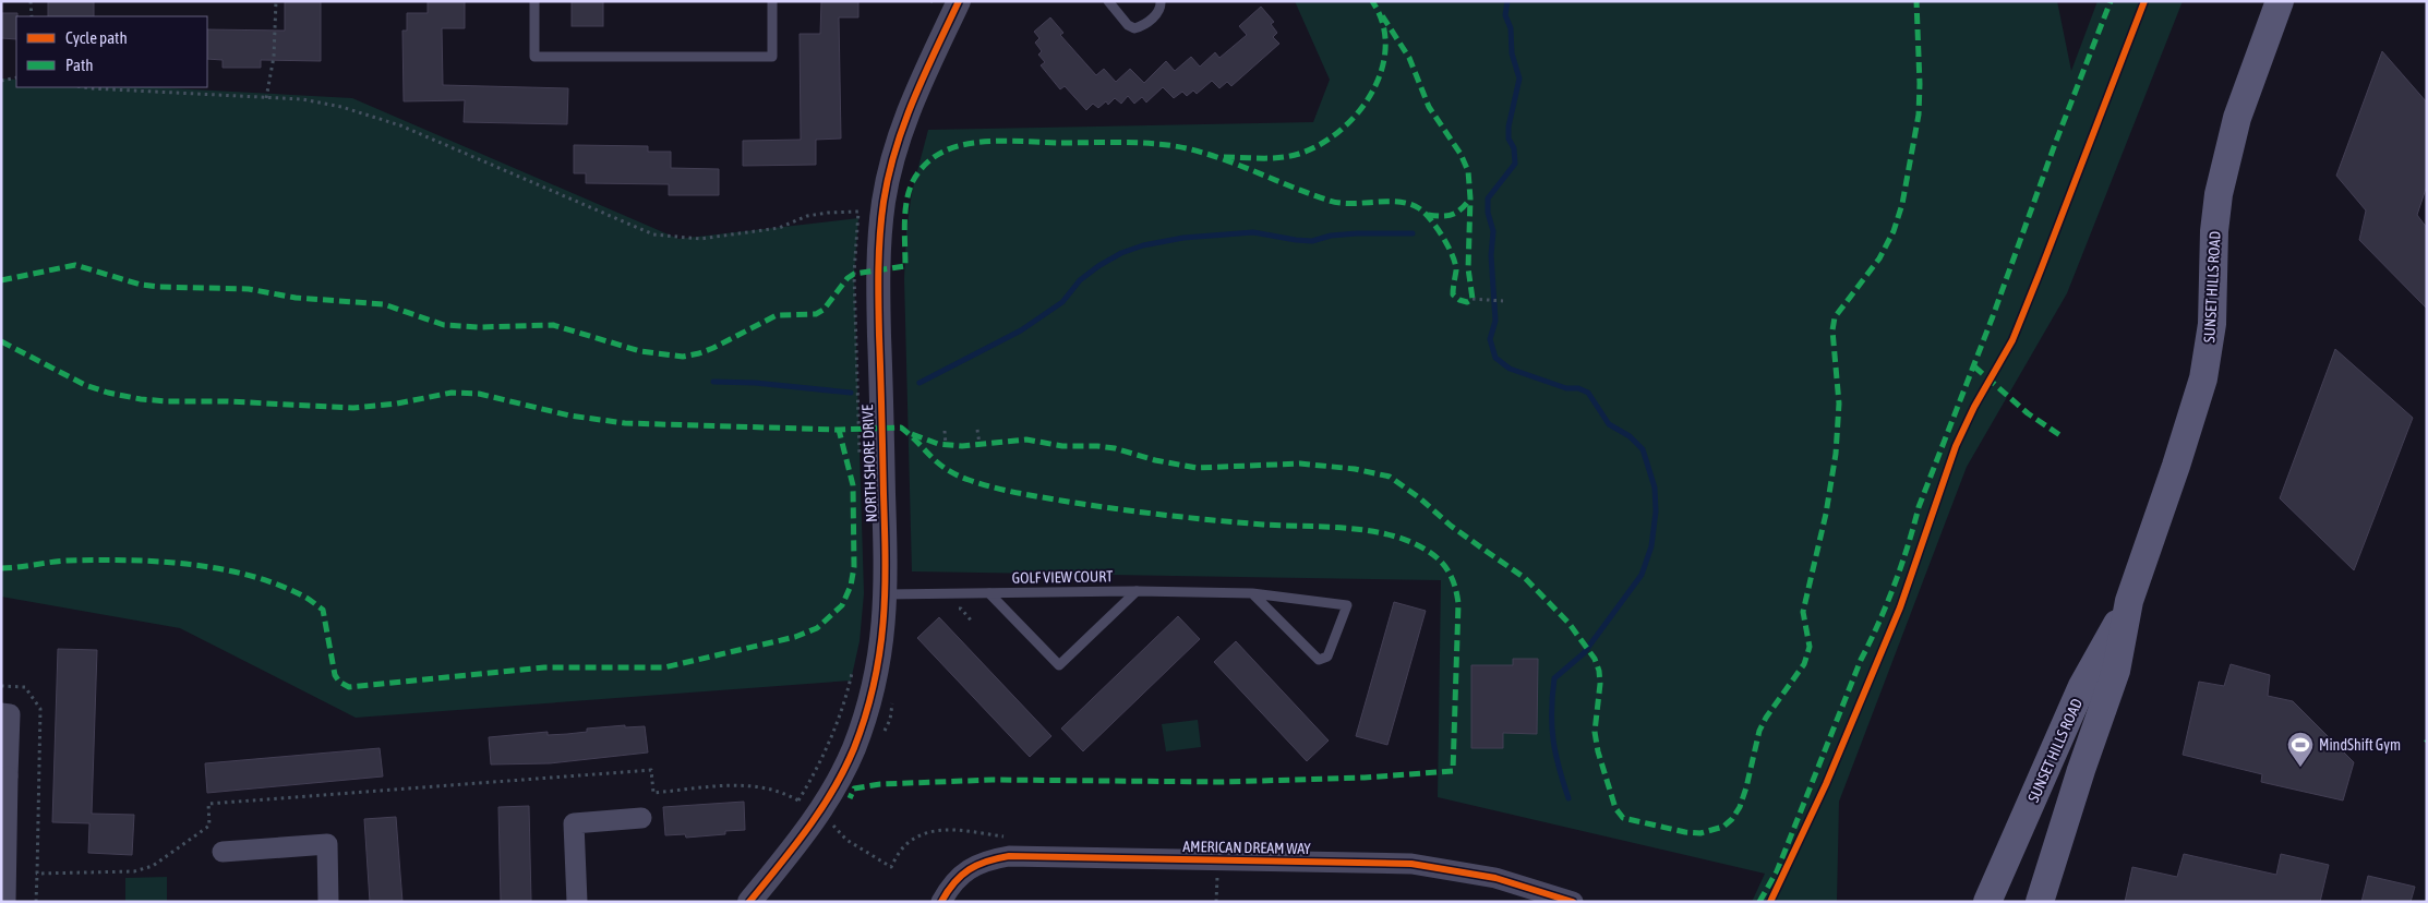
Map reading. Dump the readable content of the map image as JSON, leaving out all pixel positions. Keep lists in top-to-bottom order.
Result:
{
  "streets": {
    "main road": ["SUNSET HILLS ROAD"],
    "street": ["NORTH SHORE DRIVE", "AMERICAN DREAM WAY"],
    "lane": ["GOLF VIEW COURT"]
  },
  "crossings": [
    ["NORTH SHORE DRIVE", "GOLF VIEW COURT"]
  ],
  "places": {
    "sports": ["MindShift Gym"]
  },
  "legend": ["Cycle path", "Path"]
}
